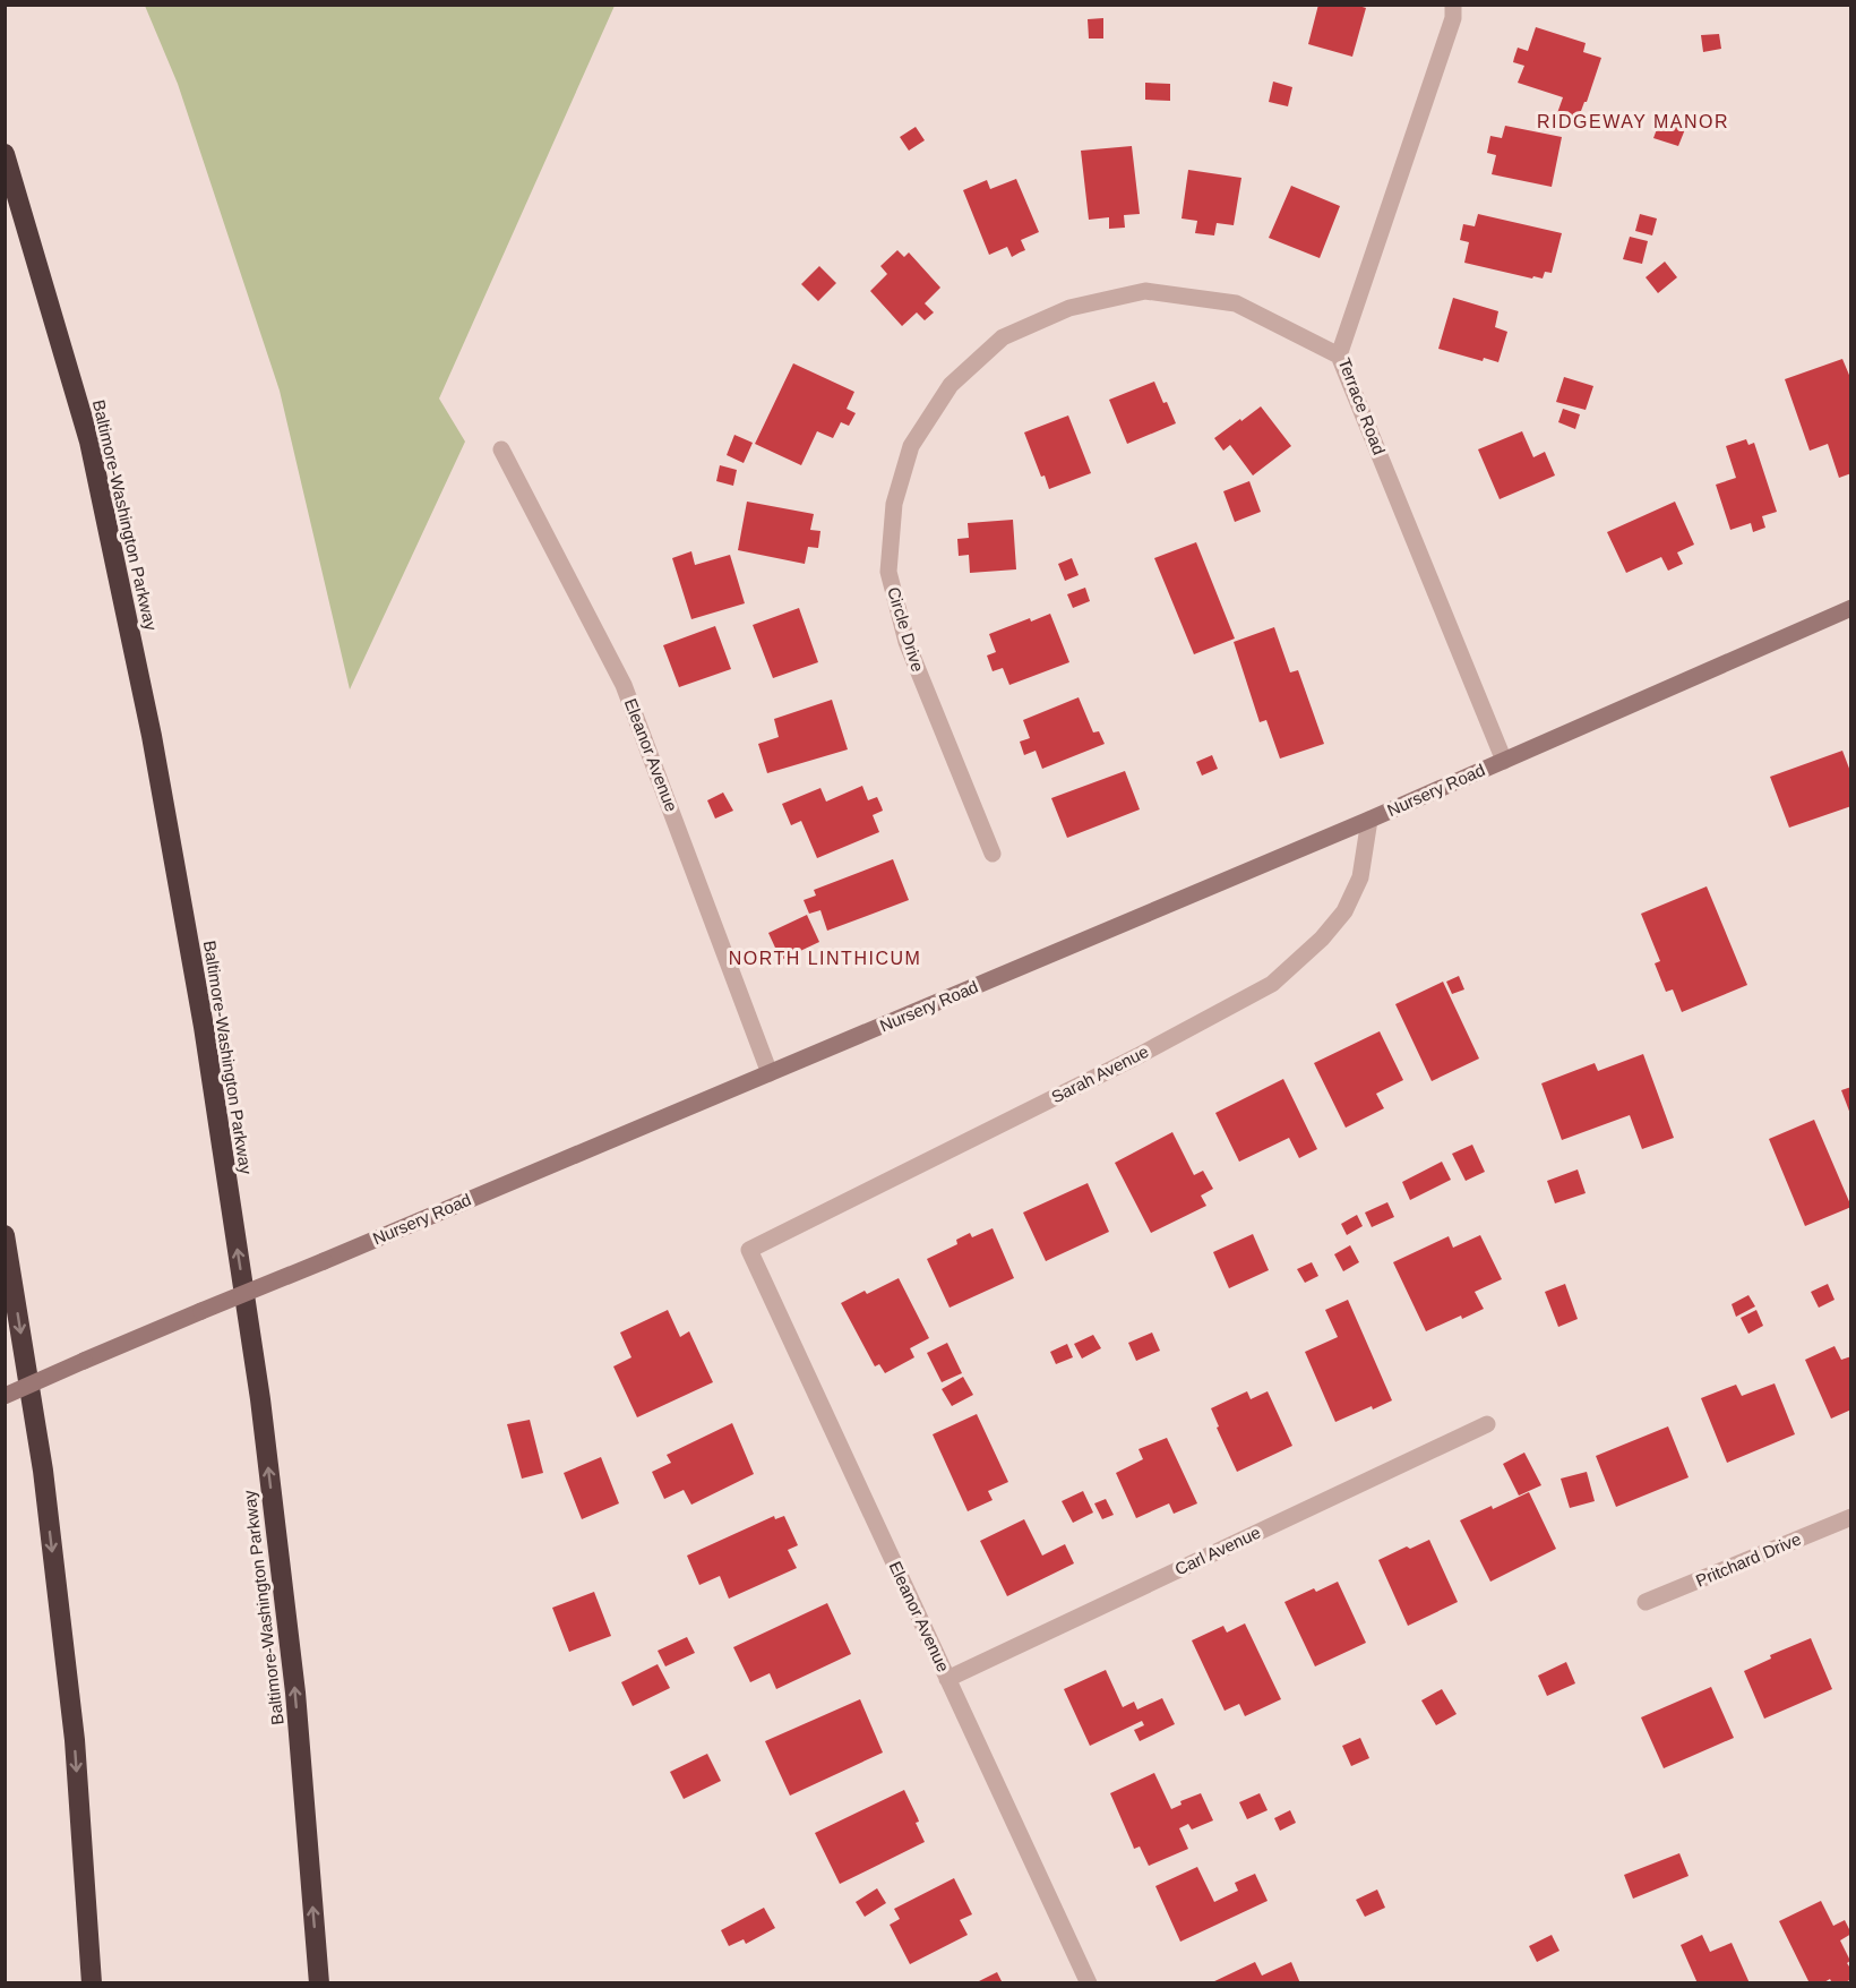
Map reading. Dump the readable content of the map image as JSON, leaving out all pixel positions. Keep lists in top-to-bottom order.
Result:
{
  "streets": {
    "highway": ["Baltimore-Washington Parkway"],
    "main road": ["Nursery Road"],
    "street": [
      "Terrace Road",
      "Circle Drive",
      "Eleanor Avenue",
      "Sarah Avenue",
      "Carl Avenue",
      "Pritchard Drive"
    ]
  },
  "crossings": [
    ["Terrace Road", "Circle Drive"],
    ["Terrace Road", "Nursery Road"],
    ["Eleanor Avenue", "Nursery Road"],
    ["Eleanor Avenue", "Sarah Avenue"],
    ["Eleanor Avenue", "Carl Avenue"],
    ["Nursery Road", "Sarah Avenue"]
  ],
  "one_way": ["Baltimore-Washington Parkway"],
  "districts": ["RIDGEWAY MANOR", "NORTH LINTHICUM"]
}
